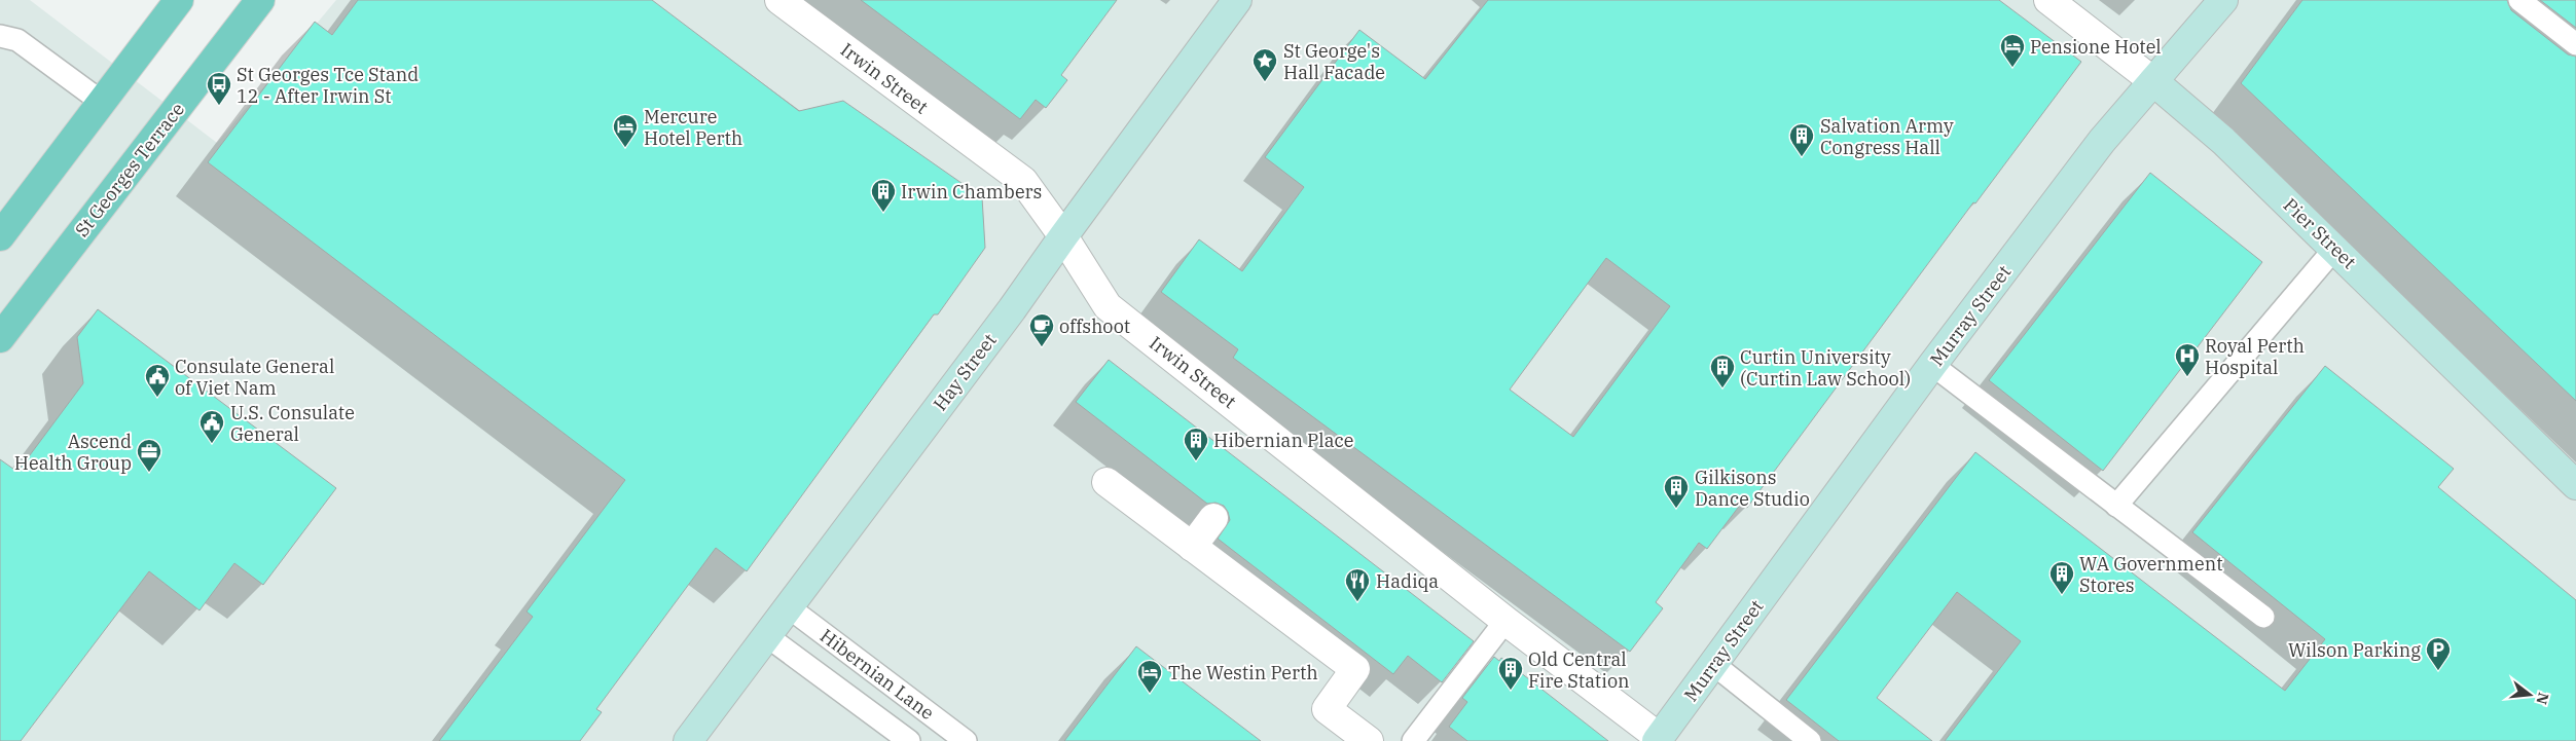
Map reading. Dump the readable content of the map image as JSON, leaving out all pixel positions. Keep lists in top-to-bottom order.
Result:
{
  "streets": {
    "main road": ["St Georges Terrace"],
    "street": [
      "Irwin Street",
      "Pier Street",
      "Murray Street",
      "Hay Street"
    ],
    "lane": ["Hibernian Lane"]
  },
  "crossings": [
    ["Irwin Street", "Murray Street"],
    ["Irwin Street", "Hay Street"],
    ["Pier Street", "Murray Street"],
    ["Hay Street", "Hibernian Lane"]
  ],
  "places": {
    "hotel": ["Pensione Hotel", "Mercure Hotel Perth", "The Westin Perth"],
    "place": ["St George's Hall Facade"],
    "bus stop": ["St Georges Tce Stand 12 - After Irwin St"],
    "building": [
      "Salvation Army Congress Hall",
      "Irwin Chambers",
      "Curtin University (Curtin Law School)",
      "Hibernian Place",
      "Gilkisons Dance Studio",
      "WA Government Stores",
      "Old Central Fire Station"
    ],
    "cafe": ["offshoot"],
    "hospital": ["Royal Perth Hospital"],
    "public building": ["Consulate General of Viet Nam", "U.S. Consulate General"],
    "office": ["Ascend Health Group"],
    "restaurant": ["Hadiqa"],
    "parking": ["Wilson Parking"]
  },
  "north": "right"
}
